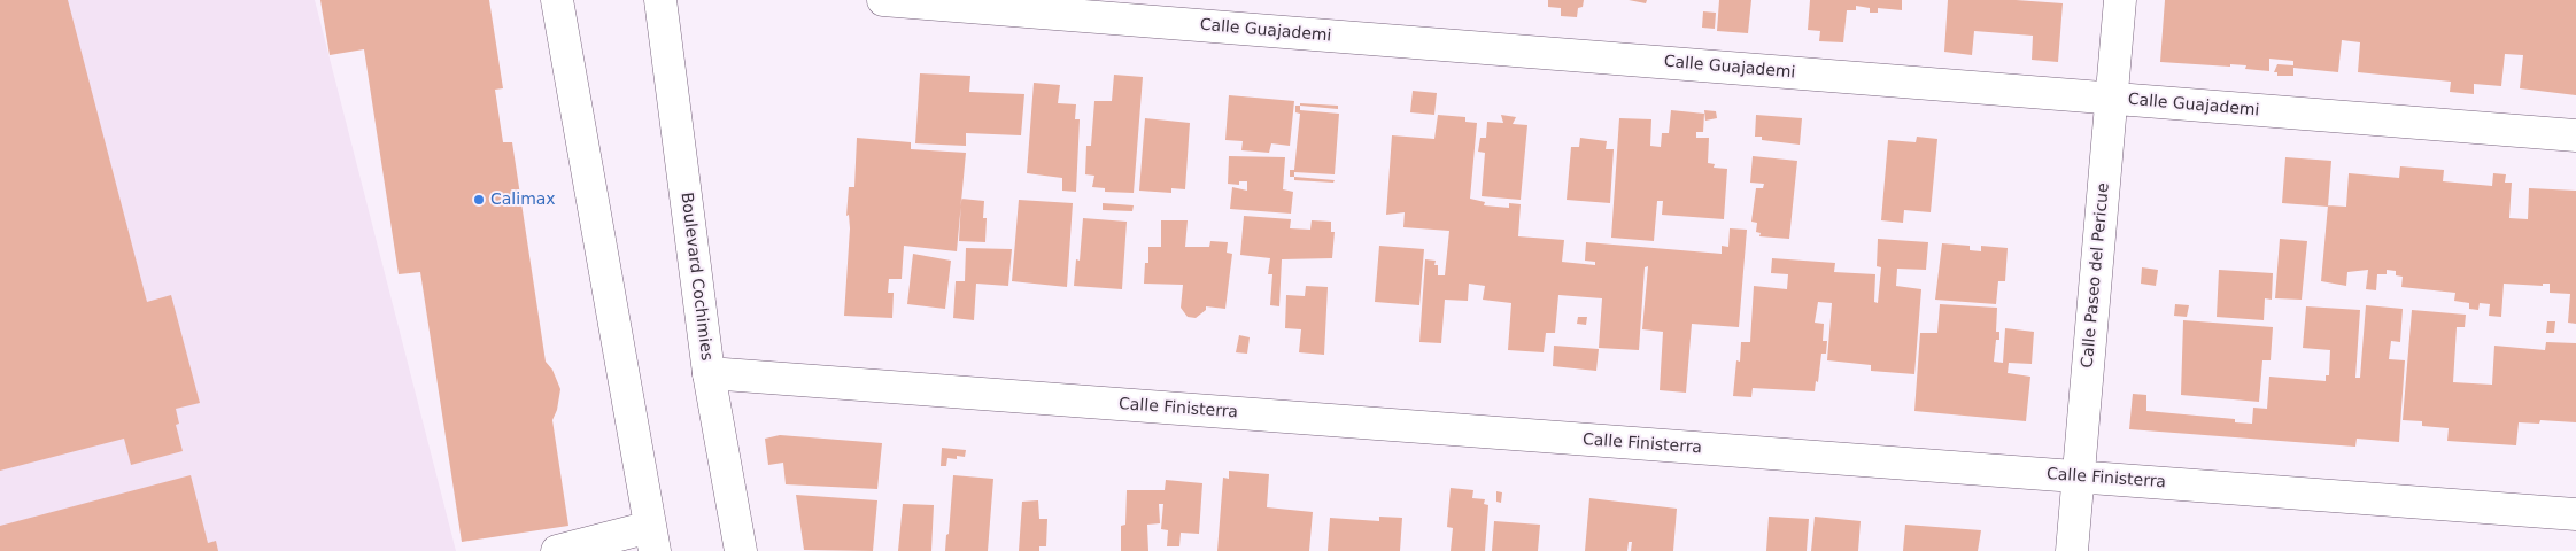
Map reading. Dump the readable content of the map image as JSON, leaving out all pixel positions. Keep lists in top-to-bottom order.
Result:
{
  "streets": {
    "street": [
      "Calle Guajademi",
      "Calle Paseo del Pericue",
      "Boulevard Cochimies",
      "Calle Finisterra"
    ]
  },
  "crossings": [
    ["Calle Guajademi", "Calle Paseo del Pericue"],
    ["Calle Paseo del Pericue", "Calle Finisterra"],
    ["Boulevard Cochimies", "Calle Finisterra"]
  ],
  "places": ["Calimax"]
}
